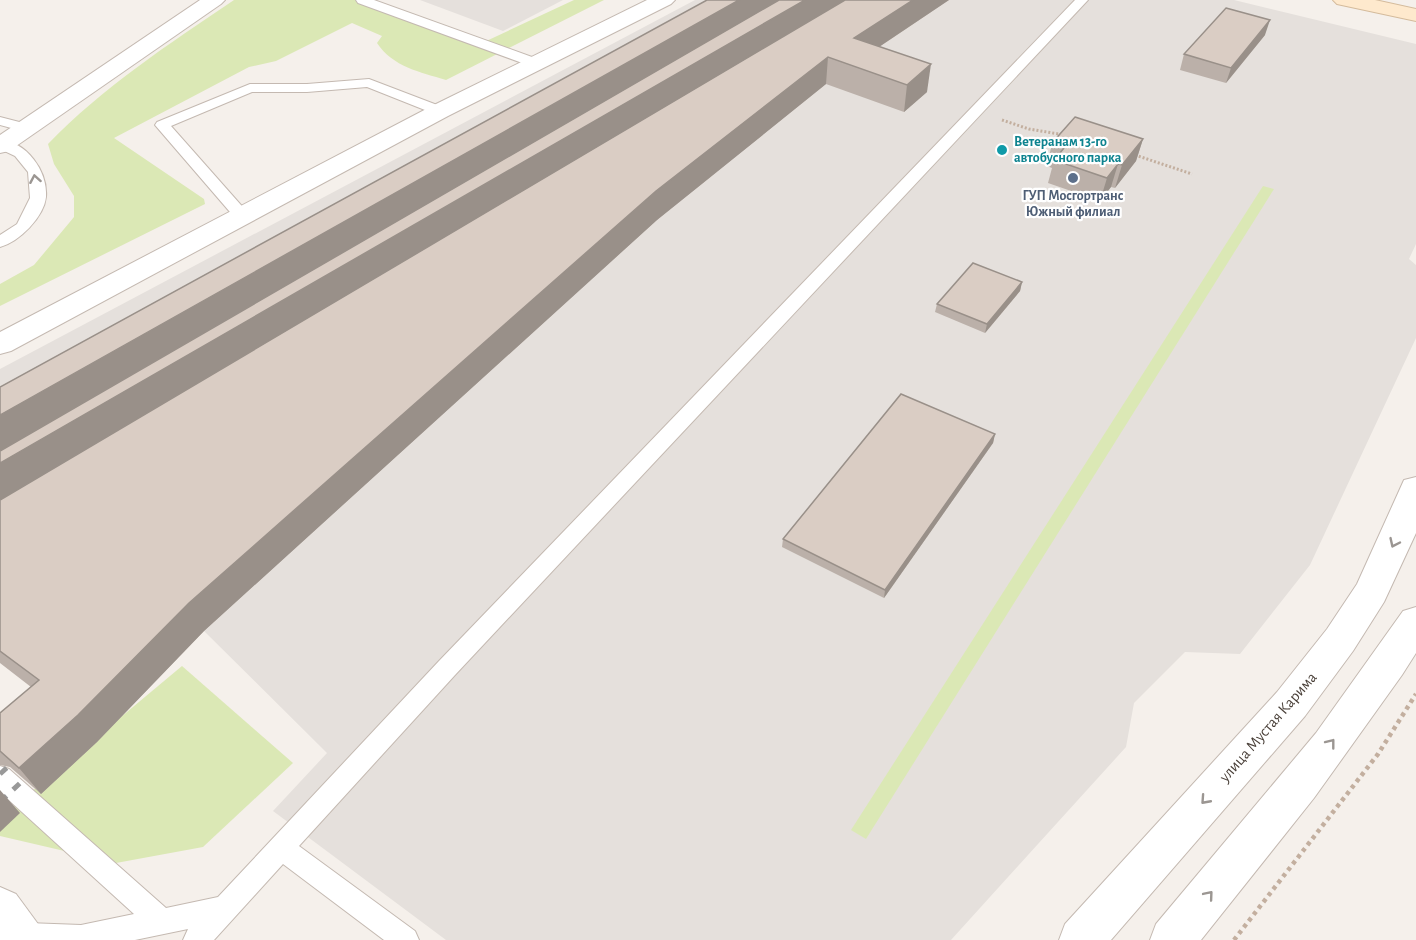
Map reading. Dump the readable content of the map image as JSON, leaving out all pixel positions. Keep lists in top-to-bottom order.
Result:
{
  "streets": {
    "street": ["улица Мустая Карима"]
  },
  "places": ["Ветеранам 13-го автобусного парка", "ГУП Мосгортранс Южный филиал"]
}
